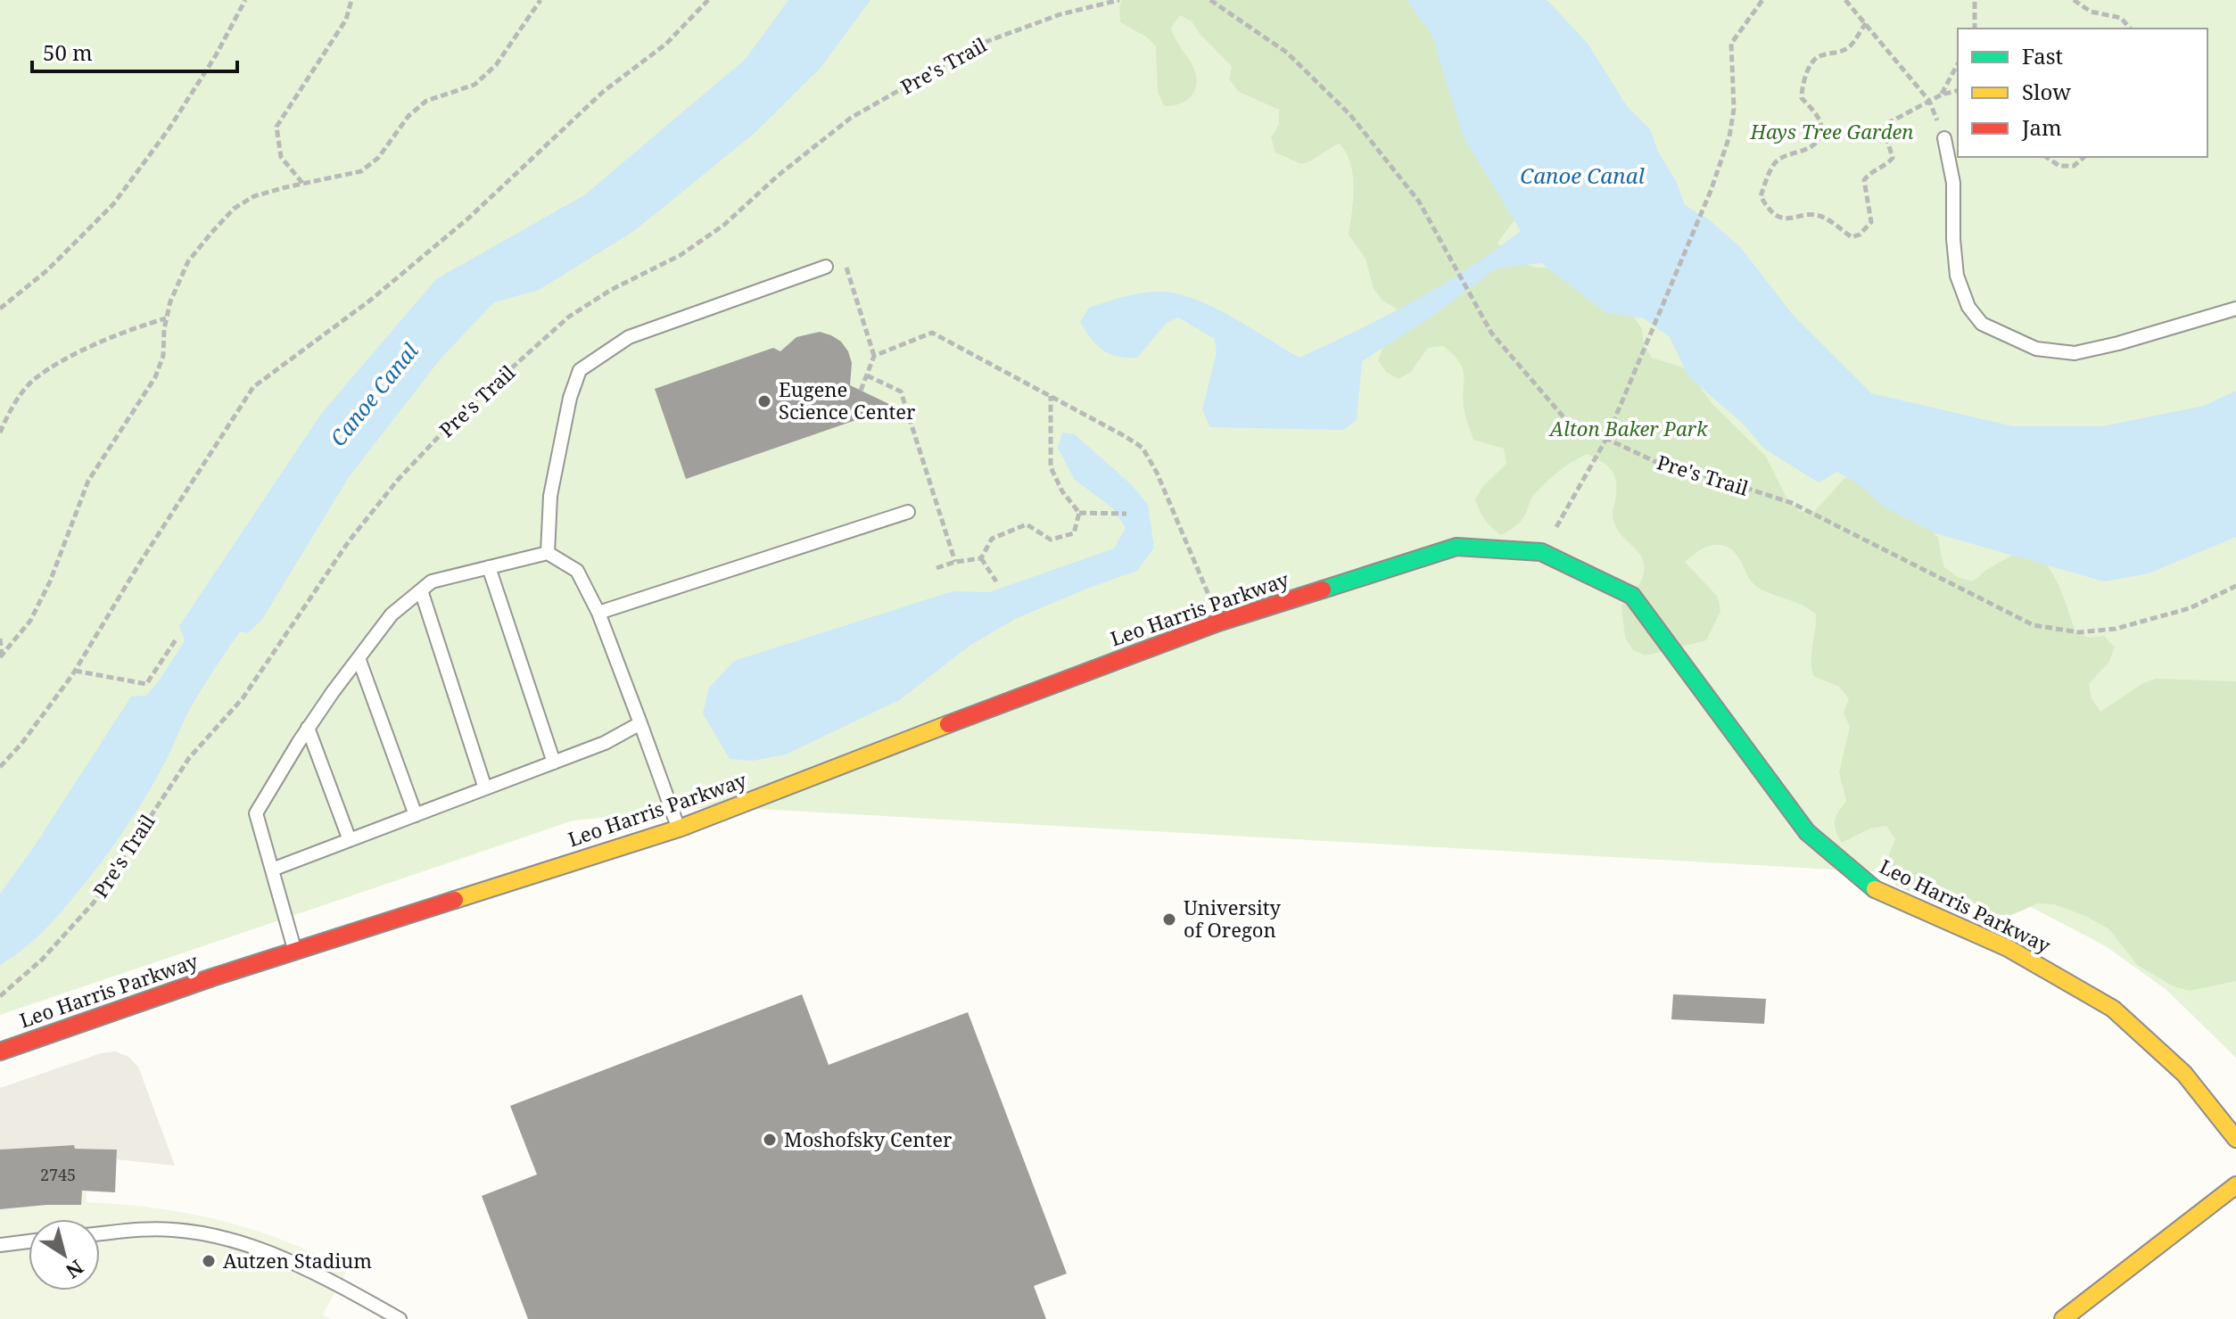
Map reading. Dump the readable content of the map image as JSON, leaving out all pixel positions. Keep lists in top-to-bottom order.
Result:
{
  "streets": {
    "street": ["Leo Harris Parkway"],
    "path": ["Pre's Trail"]
  },
  "water": ["Canoe Canal"],
  "parks": ["Hays Tree Garden", "Alton Baker Park"],
  "places": [
    "Eugene Science Center",
    "University of Oregon",
    "Moshofsky Center",
    "Autzen Stadium"
  ],
  "house_numbers": ["2745"],
  "legend": ["Fast", "Slow", "Jam"],
  "scale_bar": "50 m",
  "north": "bottom right"
}
